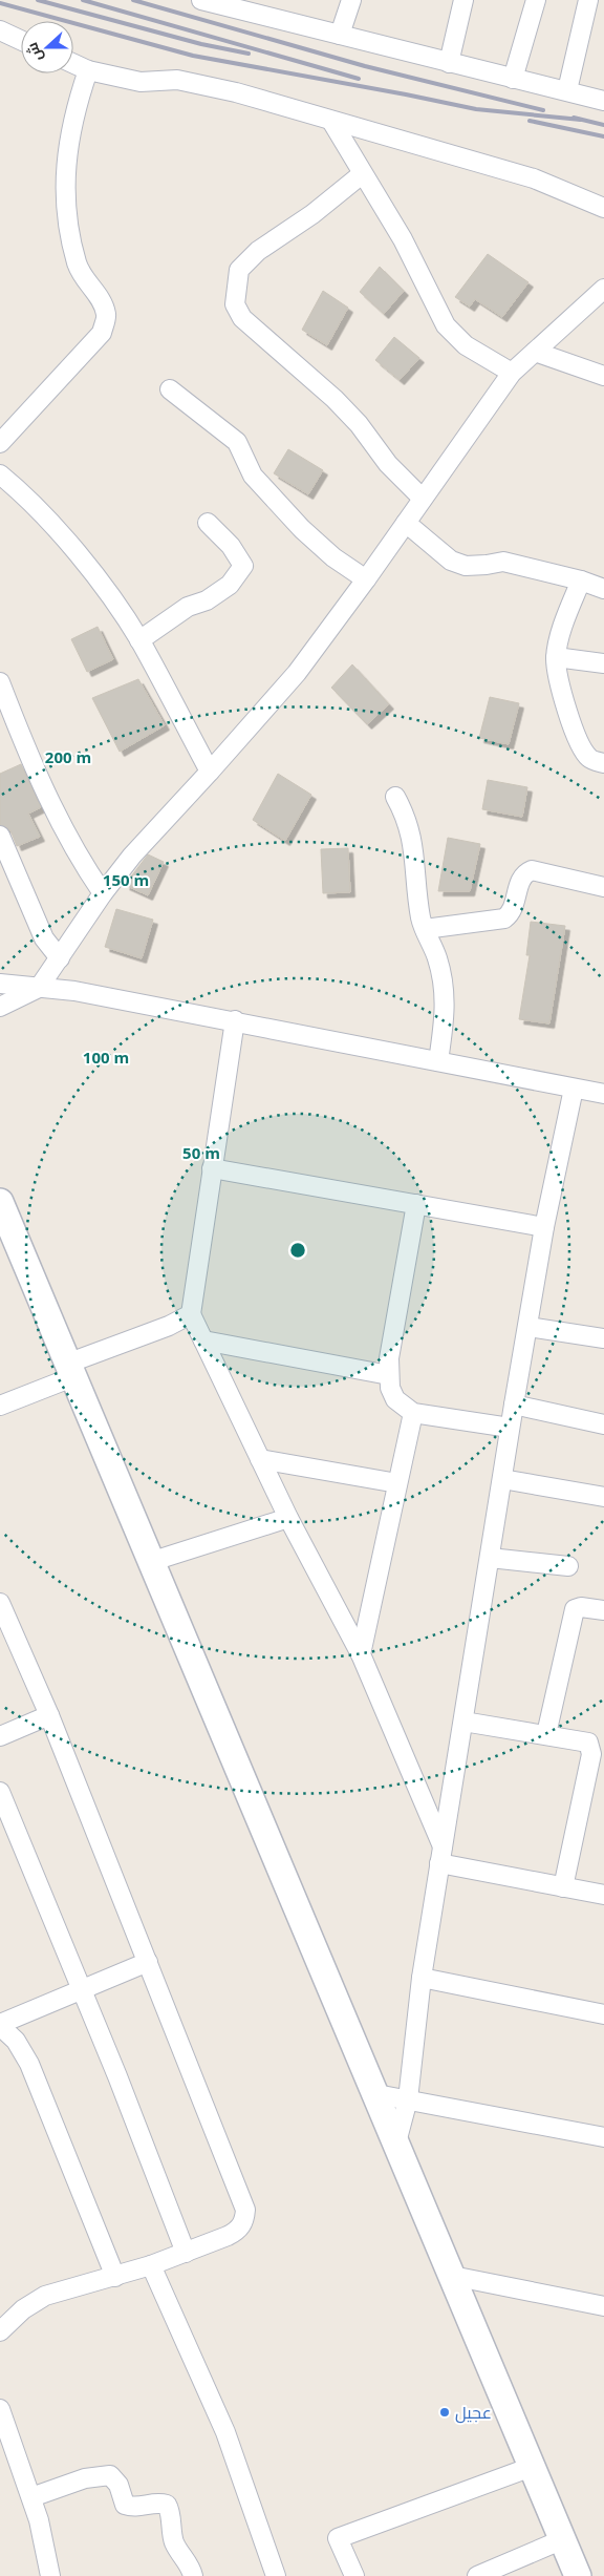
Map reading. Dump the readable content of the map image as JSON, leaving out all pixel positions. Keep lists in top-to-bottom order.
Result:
{
  "places": ["عجيل"],
  "north": "left",
  "rings": [
    "200 m",
    "150 m",
    "100 m",
    "50 m"
  ]
}
